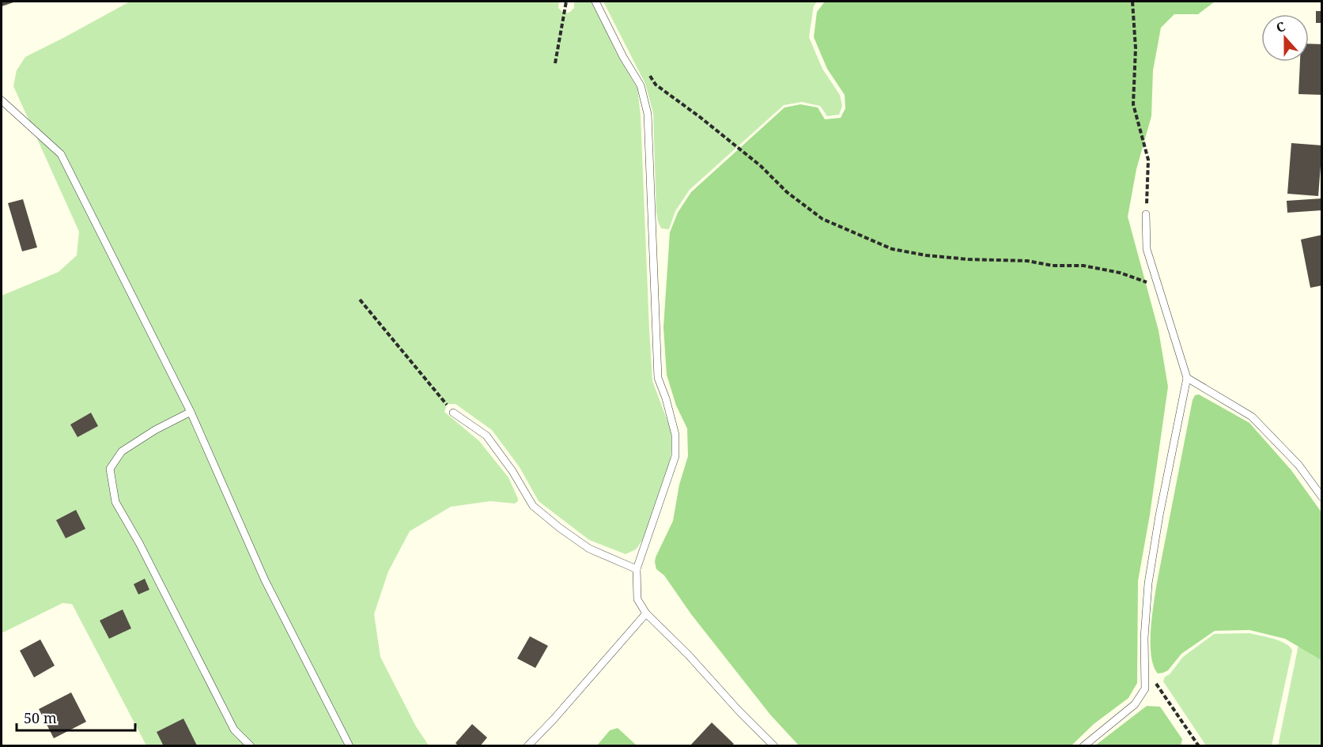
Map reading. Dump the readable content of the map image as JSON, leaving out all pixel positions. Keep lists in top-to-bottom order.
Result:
{
  "scale_bar": "50 m",
  "north": "top"
}
